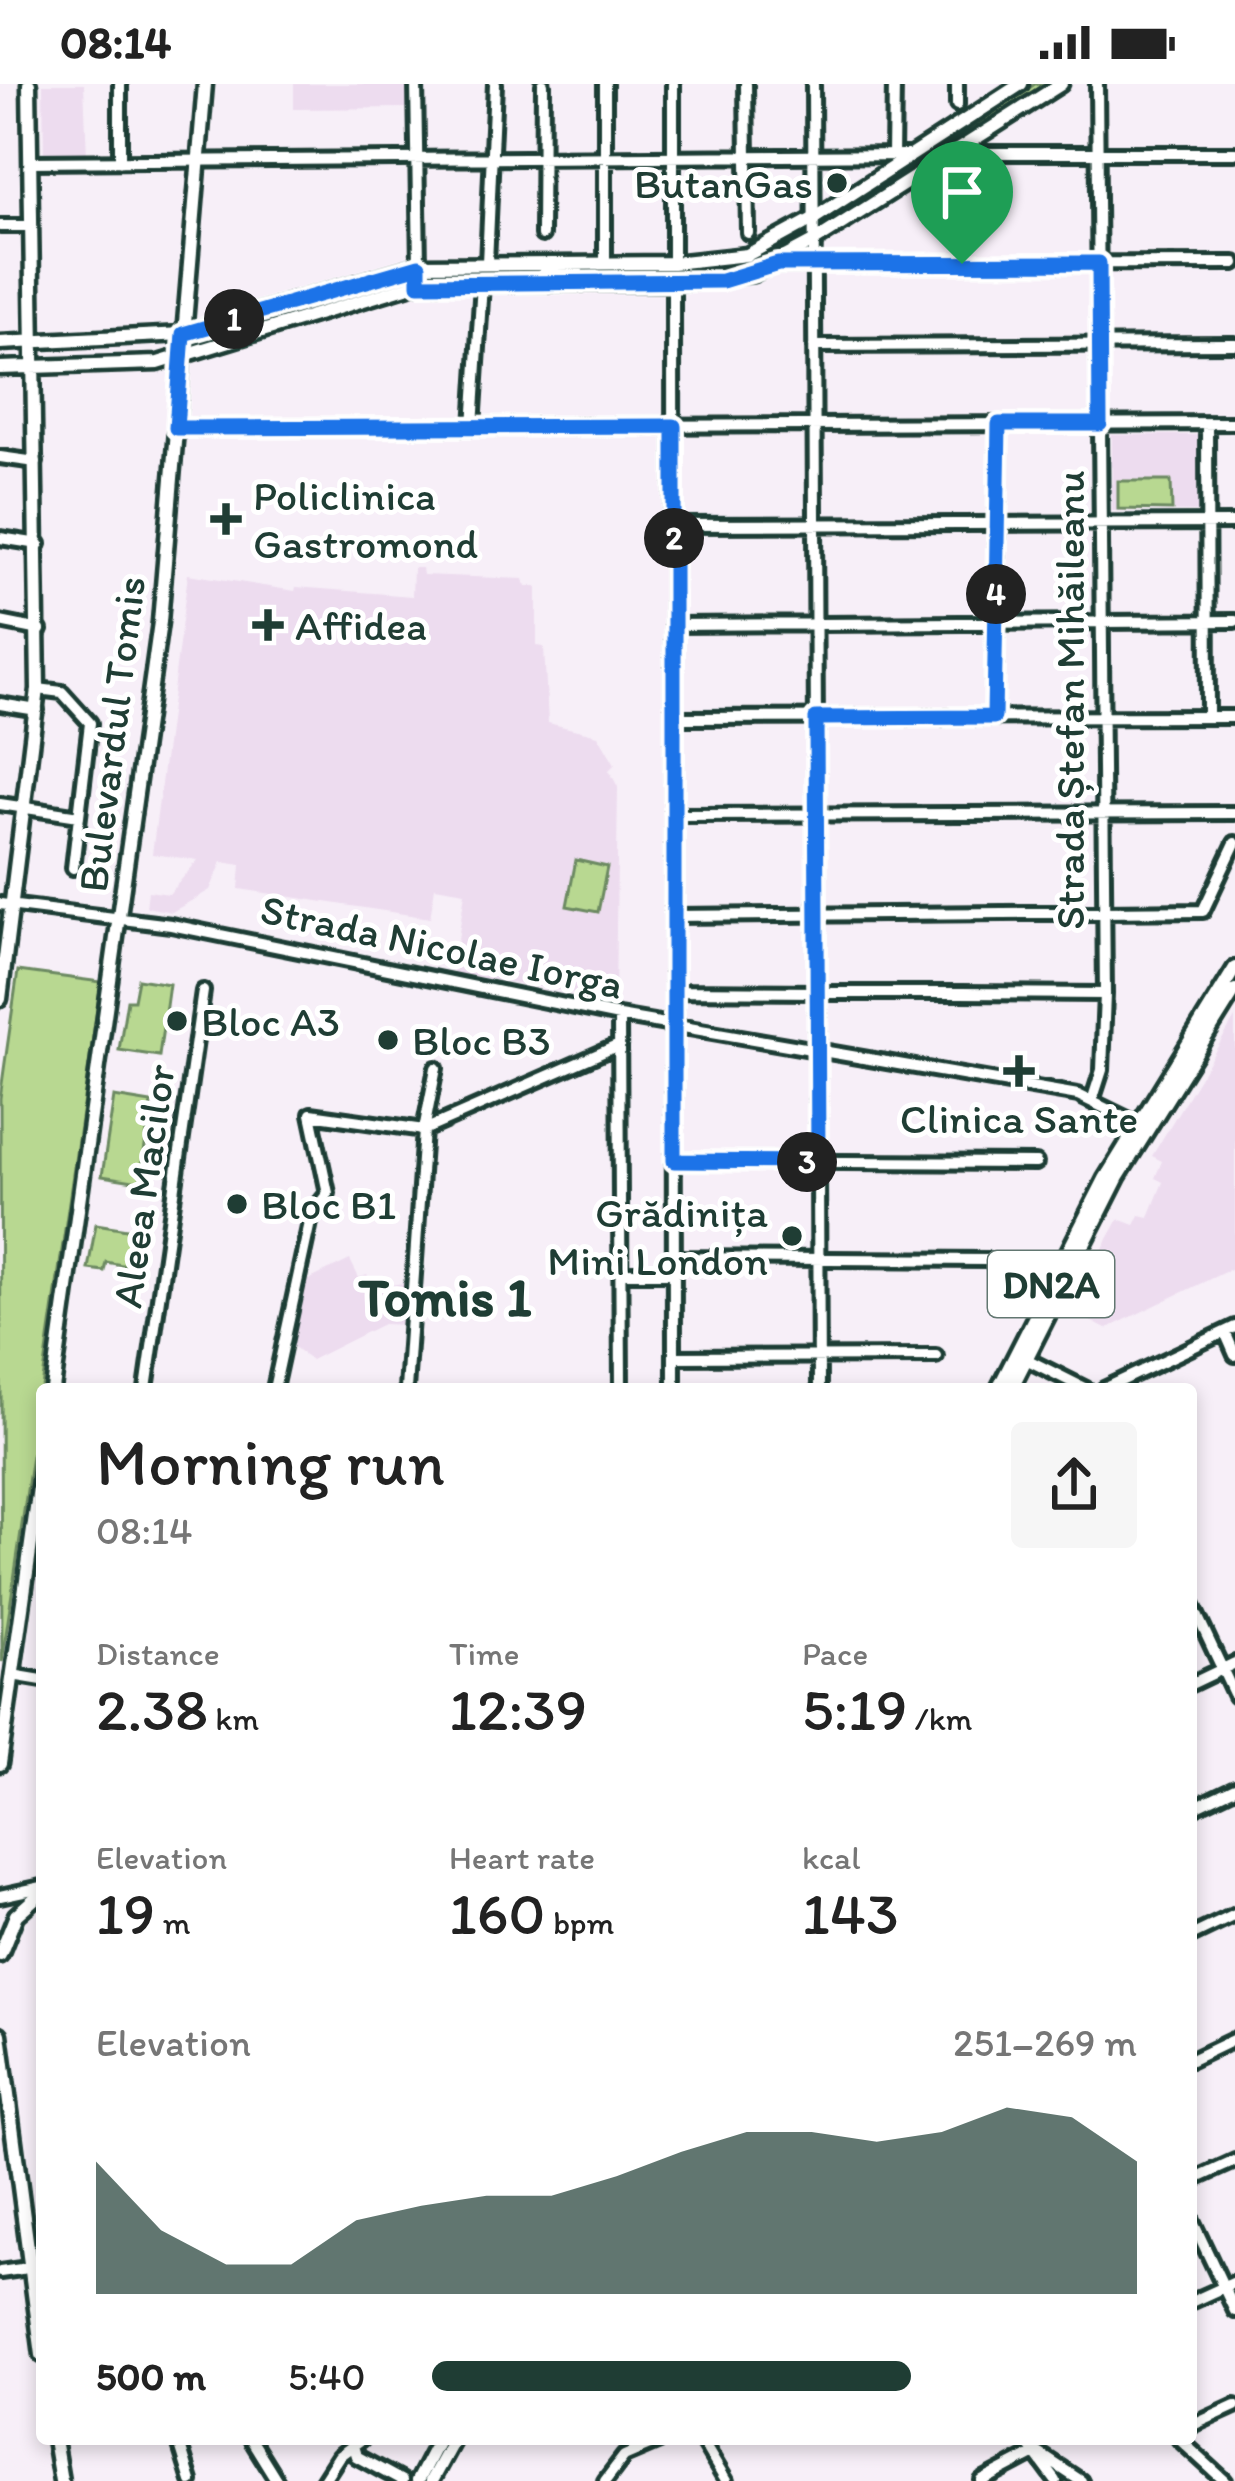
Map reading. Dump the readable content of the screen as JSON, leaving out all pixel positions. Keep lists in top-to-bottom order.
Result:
{
  "streets": {
    "main road": ["Bulevardul Tomis", "DN2A"],
    "street": ["Strada Ștefan Mihăileanu", "Strada Nicolae Iorga", "Aleea Macilor"]
  },
  "crossings": [
    ["Strada Ștefan Mihăileanu", "Strada Nicolae Iorga"],
    ["Bulevardul Tomis", "Strada Nicolae Iorga"],
    ["Strada Nicolae Iorga", "DN2A"]
  ],
  "districts": ["Tomis 1"],
  "places": {
    "other": [
      "ButanGas",
      "Bloc A3",
      "Bloc B3",
      "Bloc B1",
      "Grădinița Mini London"
    ],
    "health": ["Policlinica Gastromond", "Affidea", "Clinica Sante"]
  },
  "page": {
    "status": "08:14",
    "pins": [
      "1",
      "2",
      "4",
      "3"
    ],
    "heading": ["Morning run", "08:14"],
    "stats": [
      ["Distance", "2.38 km"],
      ["Time", "12:39"],
      ["Pace", "5:19 /km"],
      ["Elevation", "19 m"],
      ["Heart rate", "160 bpm"],
      ["kcal", "143"]
    ],
    "chart": ["Elevation", "251–269 m"],
    "list": [
      {
        "name": "500 m",
        "note": "5:40"
      }
    ]
  }
}
